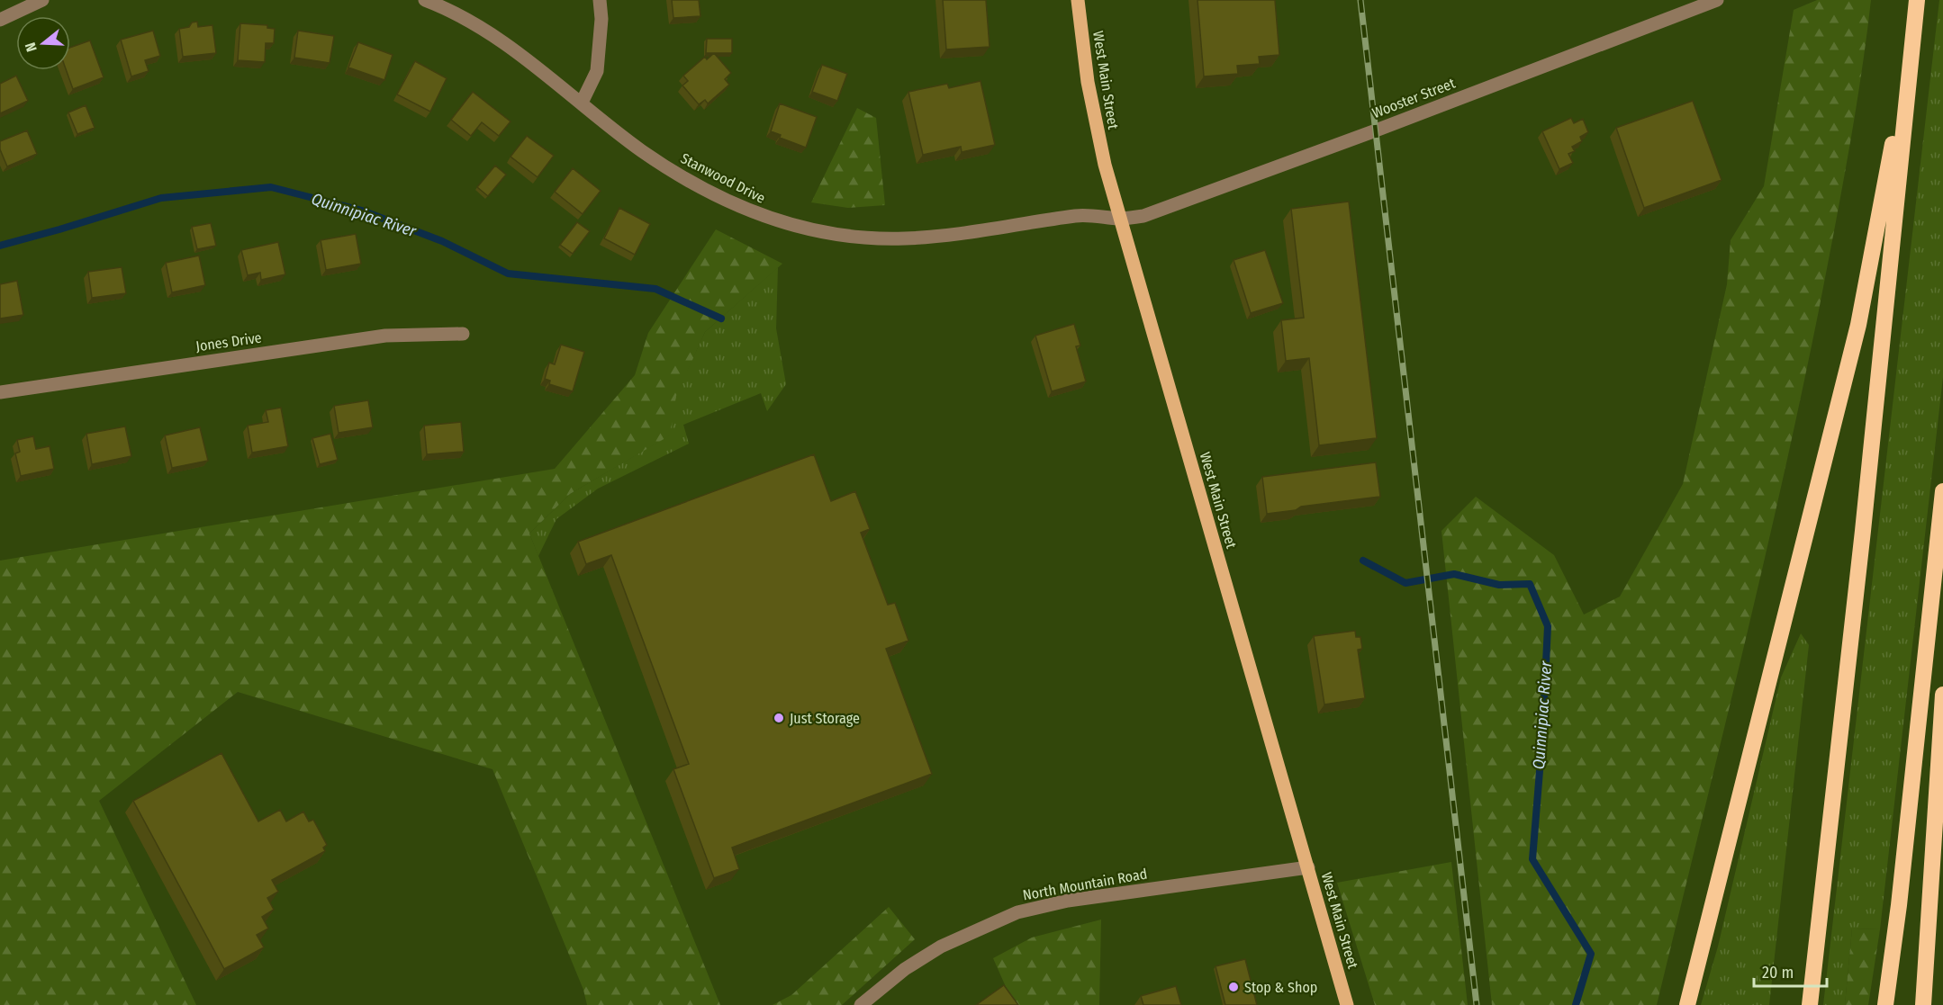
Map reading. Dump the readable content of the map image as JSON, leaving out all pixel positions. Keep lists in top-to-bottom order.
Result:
{
  "streets": {
    "main road": ["West Main Street"],
    "street": [
      "Wooster Street",
      "Stanwood Drive",
      "Jones Drive",
      "North Mountain Road"
    ]
  },
  "crossings": [
    ["West Main Street", "Wooster Street"],
    ["West Main Street", "Stanwood Drive"],
    ["West Main Street", "North Mountain Road"],
    ["Wooster Street", "Stanwood Drive"]
  ],
  "water": ["Quinnipiac River"],
  "places": ["Just Storage", "Stop & Shop"],
  "scale_bar": "20 m",
  "north": "left"
}
